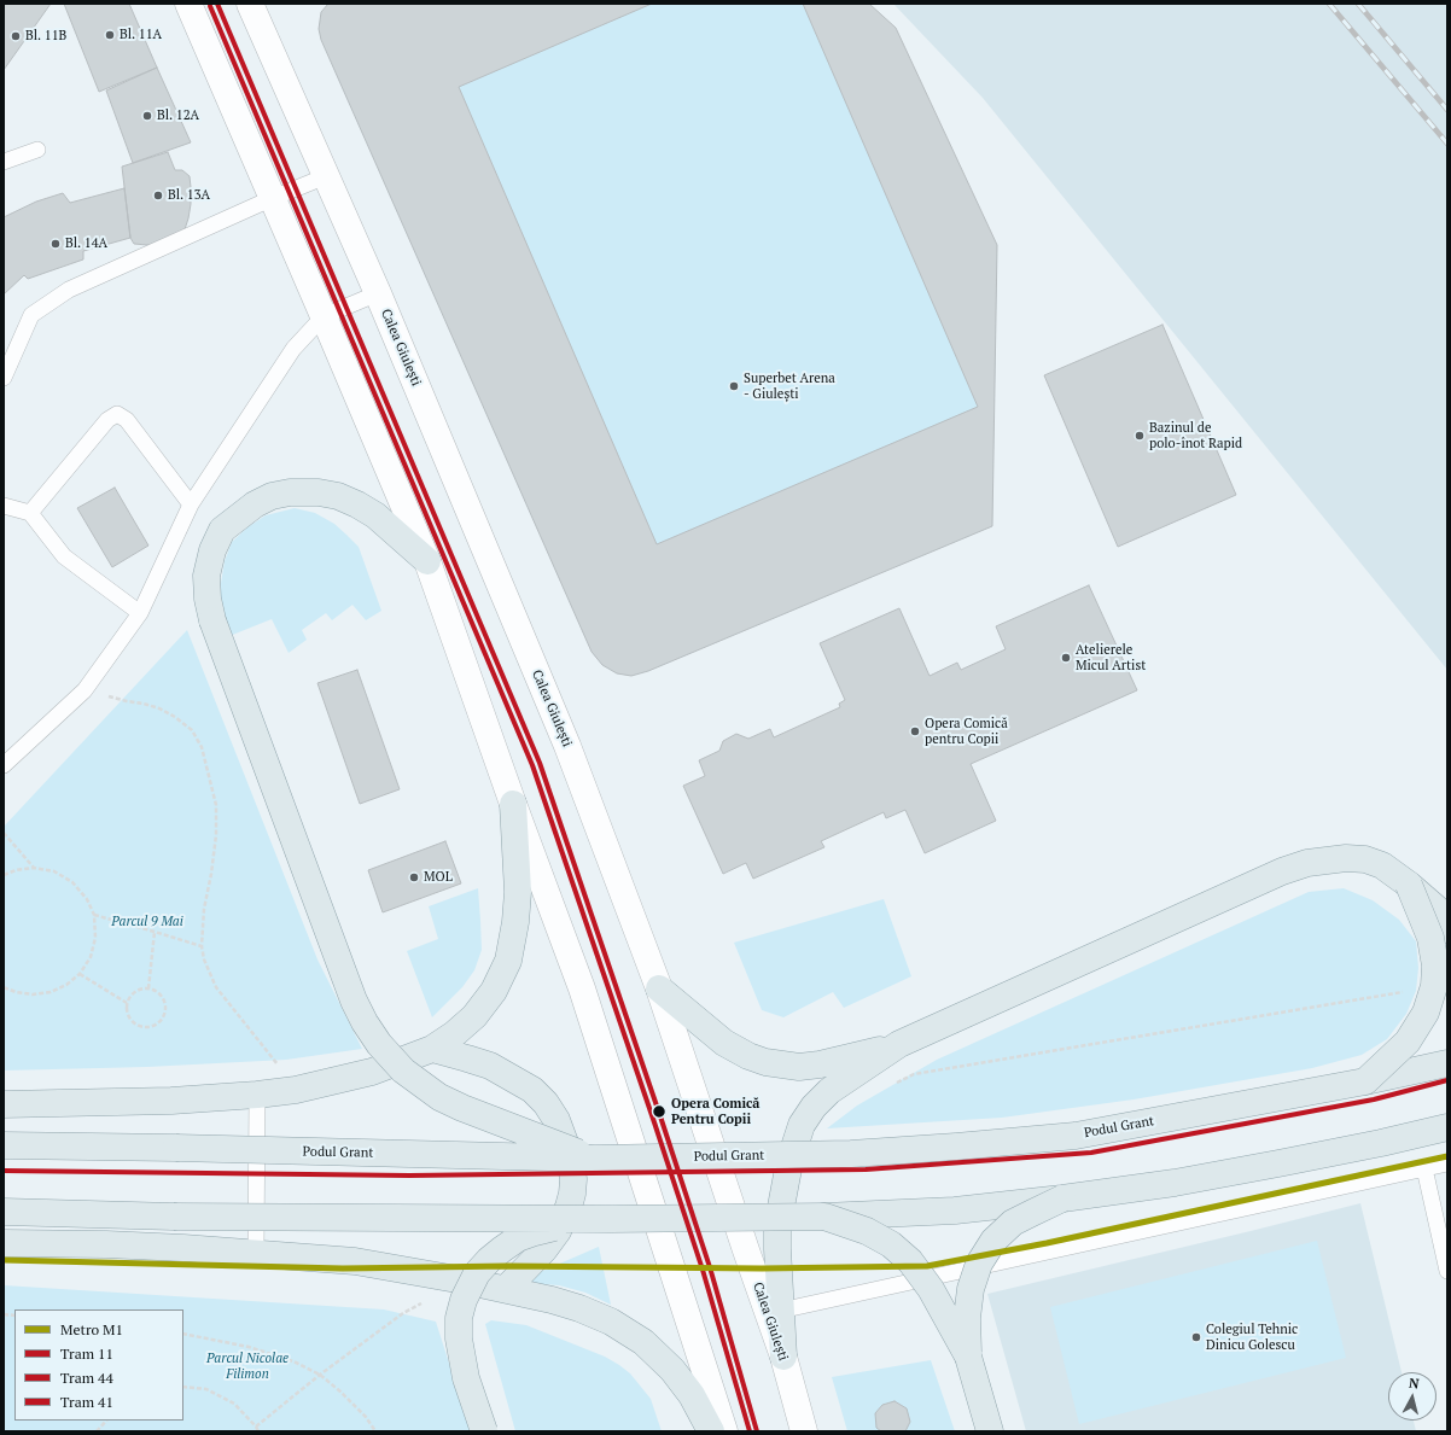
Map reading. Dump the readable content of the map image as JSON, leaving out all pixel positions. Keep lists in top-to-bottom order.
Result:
{
  "streets": {
    "main road": ["Calea Giulești", "Podul Grant"]
  },
  "parks": ["Parcul 9 Mai", "Parcul Nicolae Filimon"],
  "places": [
    "Bl. 11A",
    "Bl. 11B",
    "Bl. 12A",
    "Bl. 13A",
    "Bl. 14A",
    "Superbet Arena - Giulești",
    "Bazinul de polo-înot Rapid",
    "Atelierele Micul Artist",
    "Opera Comică pentru Copii",
    "MOL",
    "Opera Comică Pentru Copii",
    "Colegiul Tehnic Dinicu Golescu"
  ],
  "lines": [
    "tram line 11",
    "tram line 44",
    "tram line 41",
    "metro line M1"
  ],
  "legend": [
    "Metro M1",
    "Tram 11",
    "Tram 44",
    "Tram 41"
  ],
  "north": "top"
}
